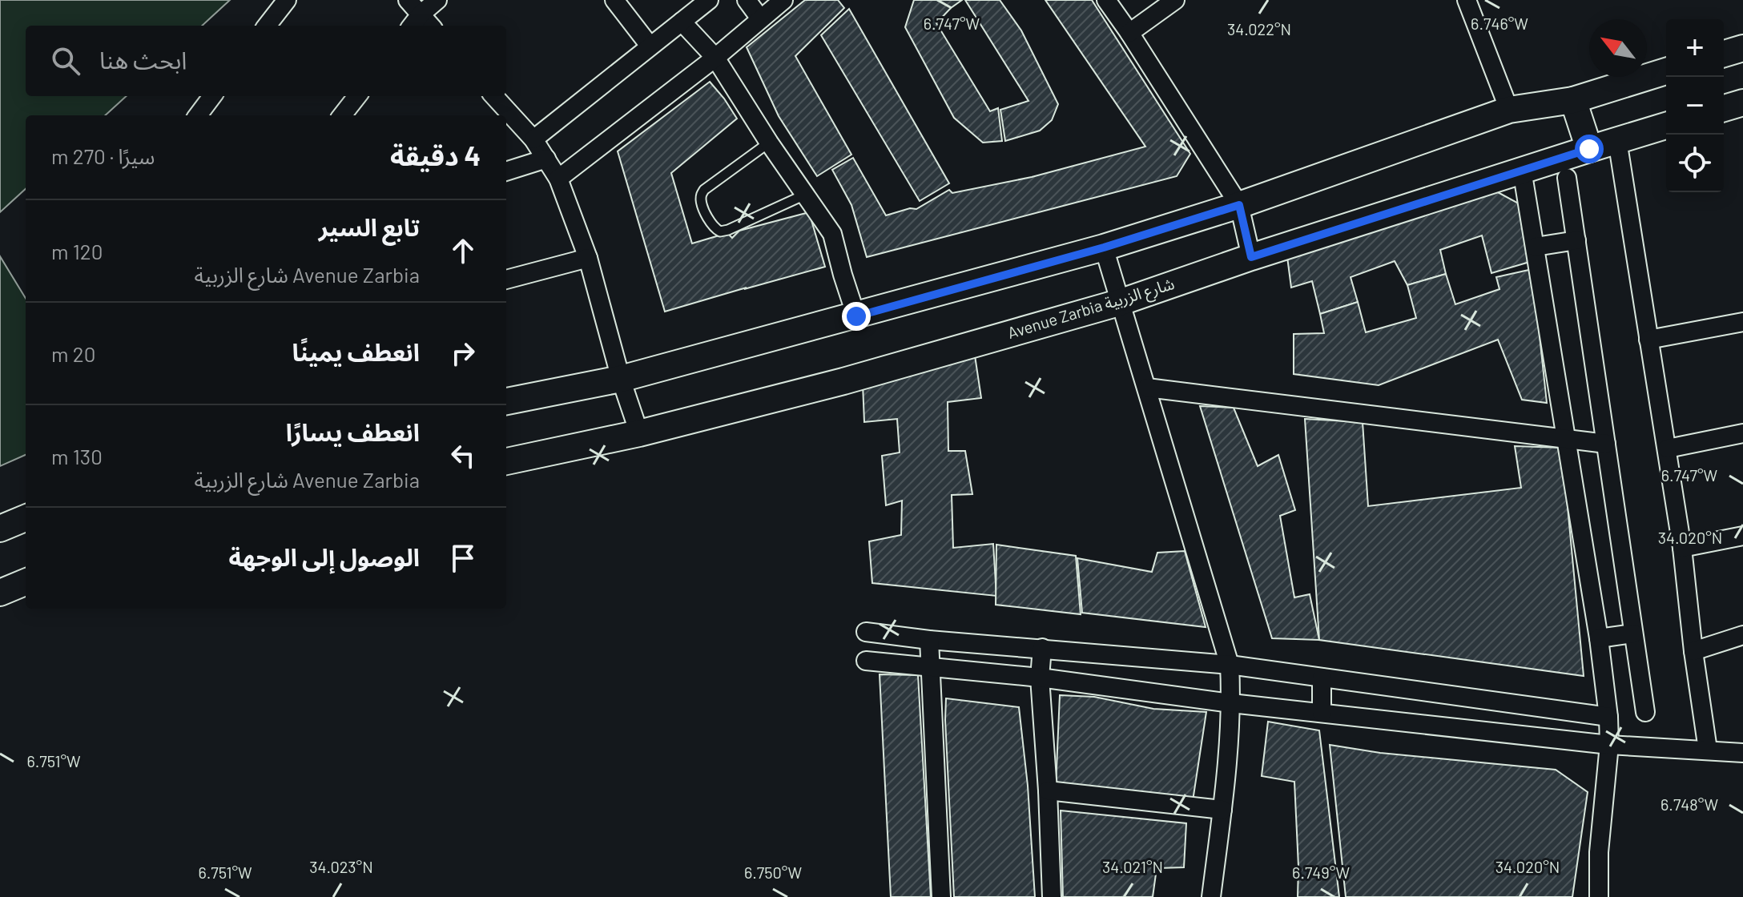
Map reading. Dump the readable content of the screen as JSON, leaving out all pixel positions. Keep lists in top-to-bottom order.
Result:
{
  "streets": {
    "main road": ["Avenue Zarbia شارع الزربية"]
  },
  "north": "top left",
  "page": {
    "map_buttons": ["+", "−"],
    "search": "ابحث هنا",
    "heading": ["4 دقيقة", "سيرًا · 270 m"],
    "list": [
      ["تابع السير", "Avenue Zarbia شارع الزربية", "120 m"],
      ["انعطف يمينًا", "20 m"],
      ["انعطف يسارًا", "Avenue Zarbia شارع الزربية", "130 m"],
      "الوصول إلى الوجهة"
    ]
  },
  "coordinates": [
    "6.747°W",
    "6.746°W",
    "34.022°N",
    "34.020°N",
    "6.751°W",
    "6.748°W",
    "34.023°N",
    "34.021°N",
    "6.750°W",
    "6.749°W"
  ]
}
